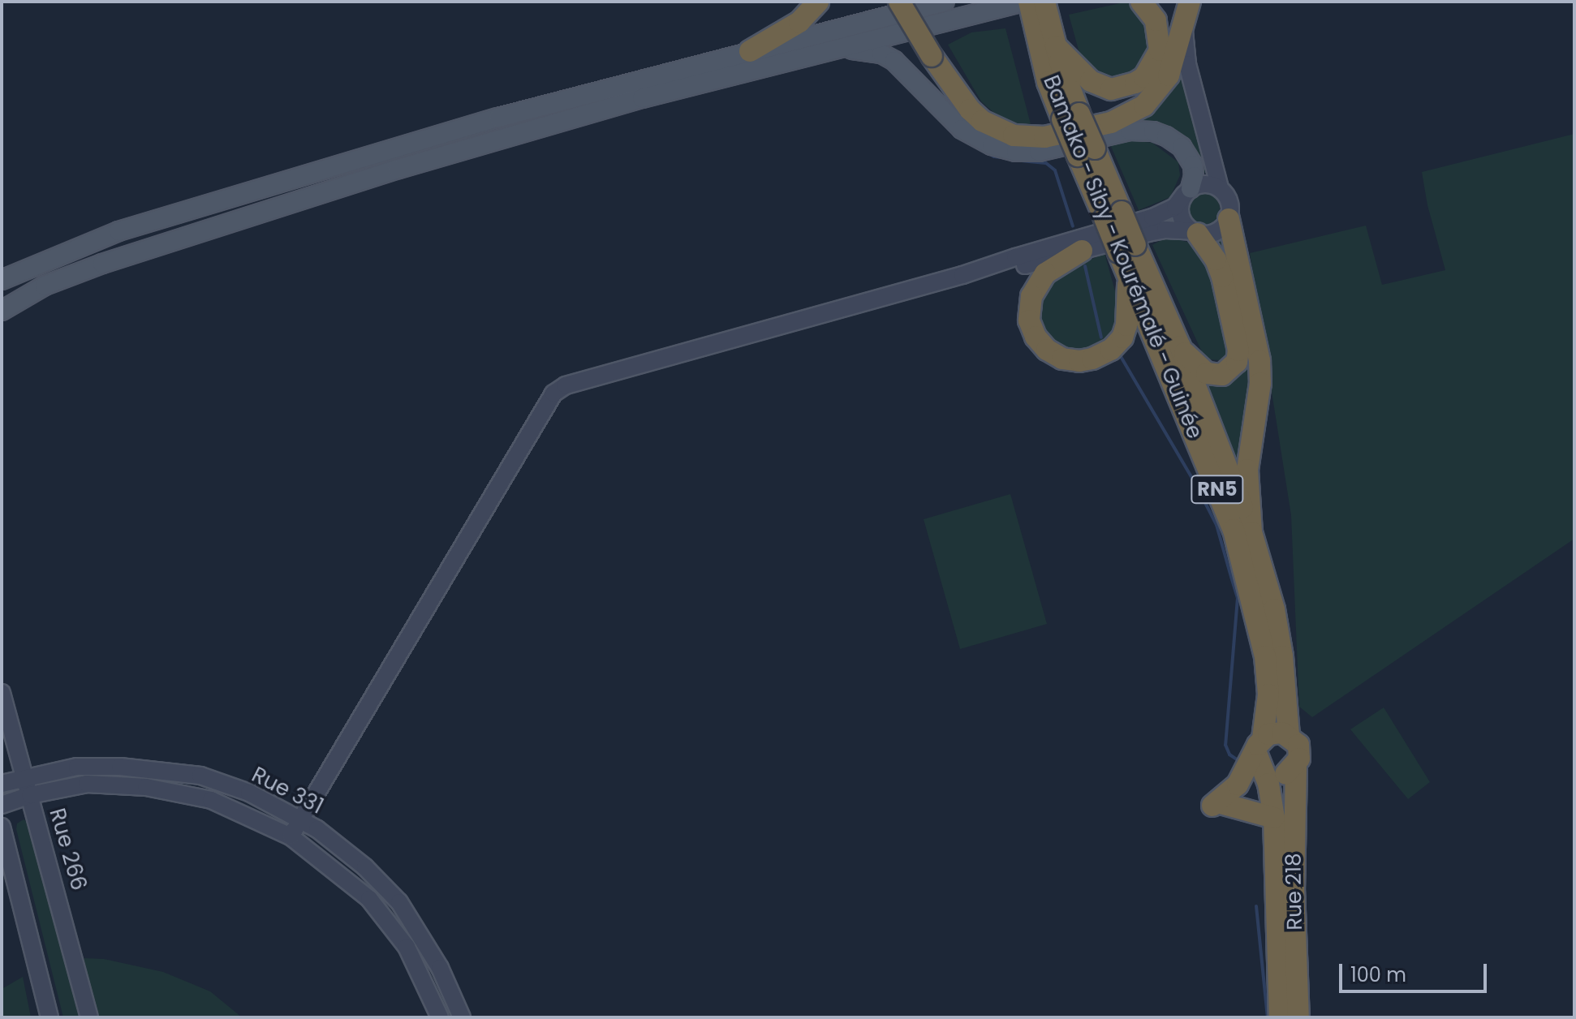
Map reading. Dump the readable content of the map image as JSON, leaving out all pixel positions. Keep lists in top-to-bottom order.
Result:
{
  "streets": {
    "highway": ["Bamako - Siby - Kourémalé - Guinée", "RN5", "Rue 218"],
    "street": ["Rue 331", "Rue 266"]
  },
  "crossings": [
    ["Bamako - Siby - Kourémalé - Guinée", "RN5"],
    ["Bamako - Siby - Kourémalé - Guinée", "Rue 218"],
    ["RN5", "Rue 218"],
    ["Rue 331", "Rue 266"]
  ],
  "scale_bar": "100 m"
}
